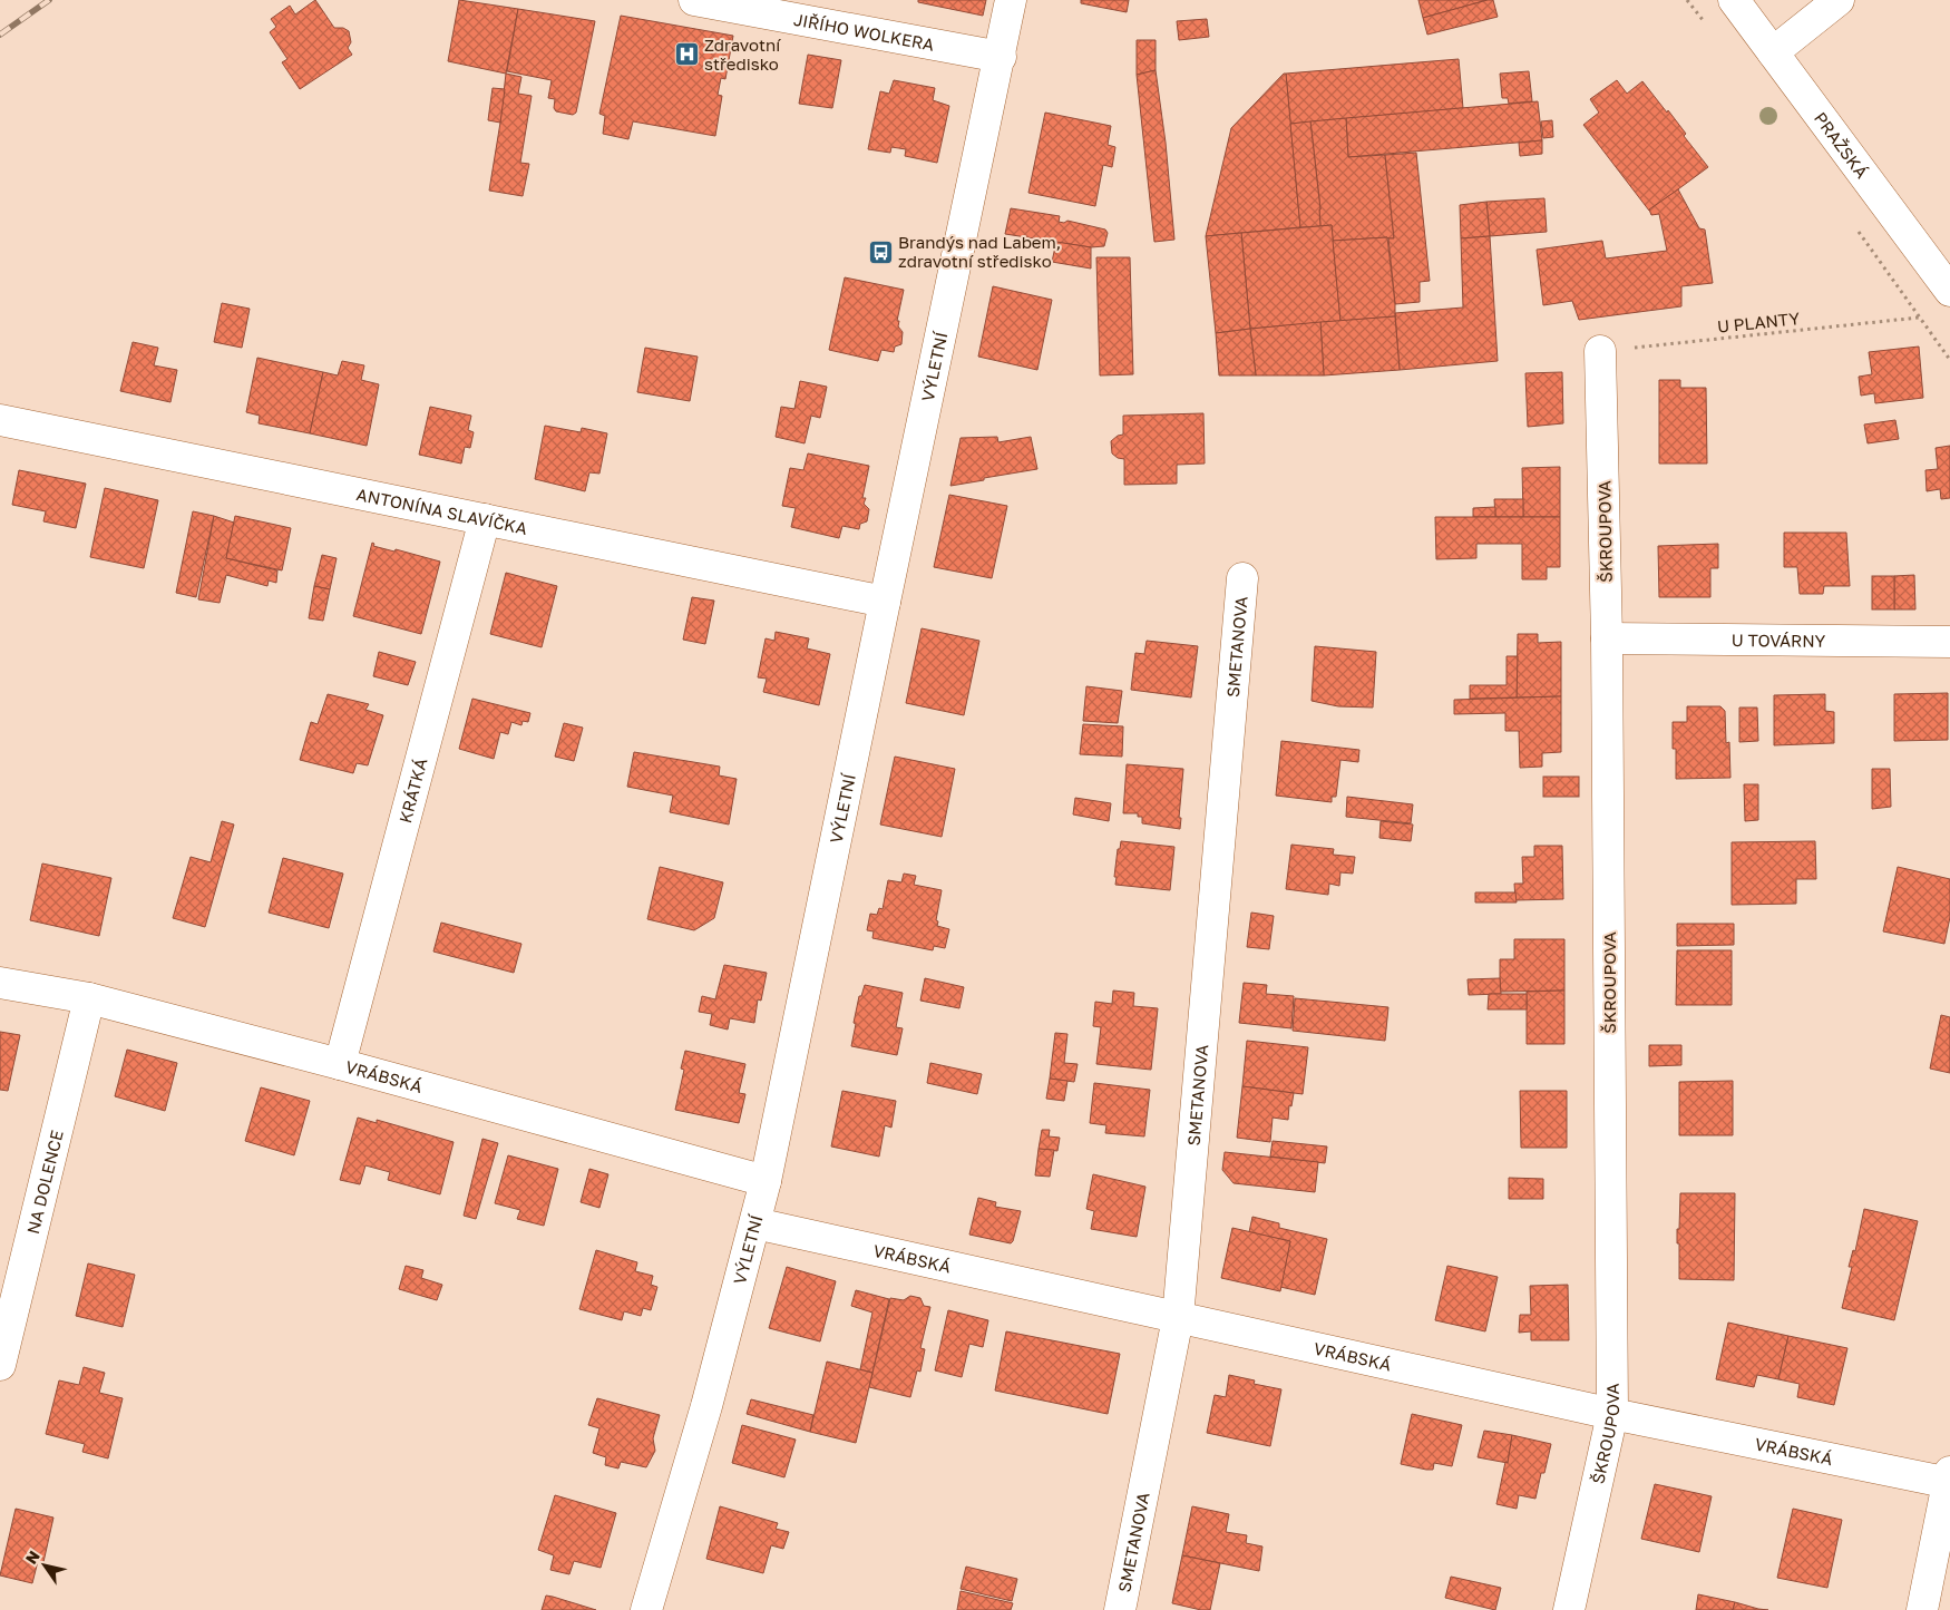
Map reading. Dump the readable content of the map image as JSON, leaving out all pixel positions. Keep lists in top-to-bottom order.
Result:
{
  "streets": {
    "street": [
      "JIŘÍHO WOLKERA",
      "PRAŽSKÁ",
      "VÝLETNÍ",
      "ANTONÍNA SLAVÍČKA",
      "ŠKROUPOVA",
      "U TOVÁRNY",
      "SMETANOVA",
      "KRÁTKÁ",
      "VRÁBSKÁ",
      "NA DOLENCE"
    ],
    "path": ["U PLANTY"]
  },
  "crossings": [
    ["JIŘÍHO WOLKERA", "VÝLETNÍ"],
    ["U PLANTY", "ŠKROUPOVA"],
    ["VÝLETNÍ", "ANTONÍNA SLAVÍČKA"],
    ["VÝLETNÍ", "VRÁBSKÁ"],
    ["ANTONÍNA SLAVÍČKA", "KRÁTKÁ"],
    ["ŠKROUPOVA", "U TOVÁRNY"],
    ["ŠKROUPOVA", "VRÁBSKÁ"],
    ["SMETANOVA", "VRÁBSKÁ"],
    ["KRÁTKÁ", "VRÁBSKÁ"],
    ["VRÁBSKÁ", "NA DOLENCE"]
  ],
  "places": {
    "hospital": ["Zdravotní středisko"],
    "bus stop": ["Brandýs nad Labem, zdravotní středisko"]
  },
  "north": "top left"
}
